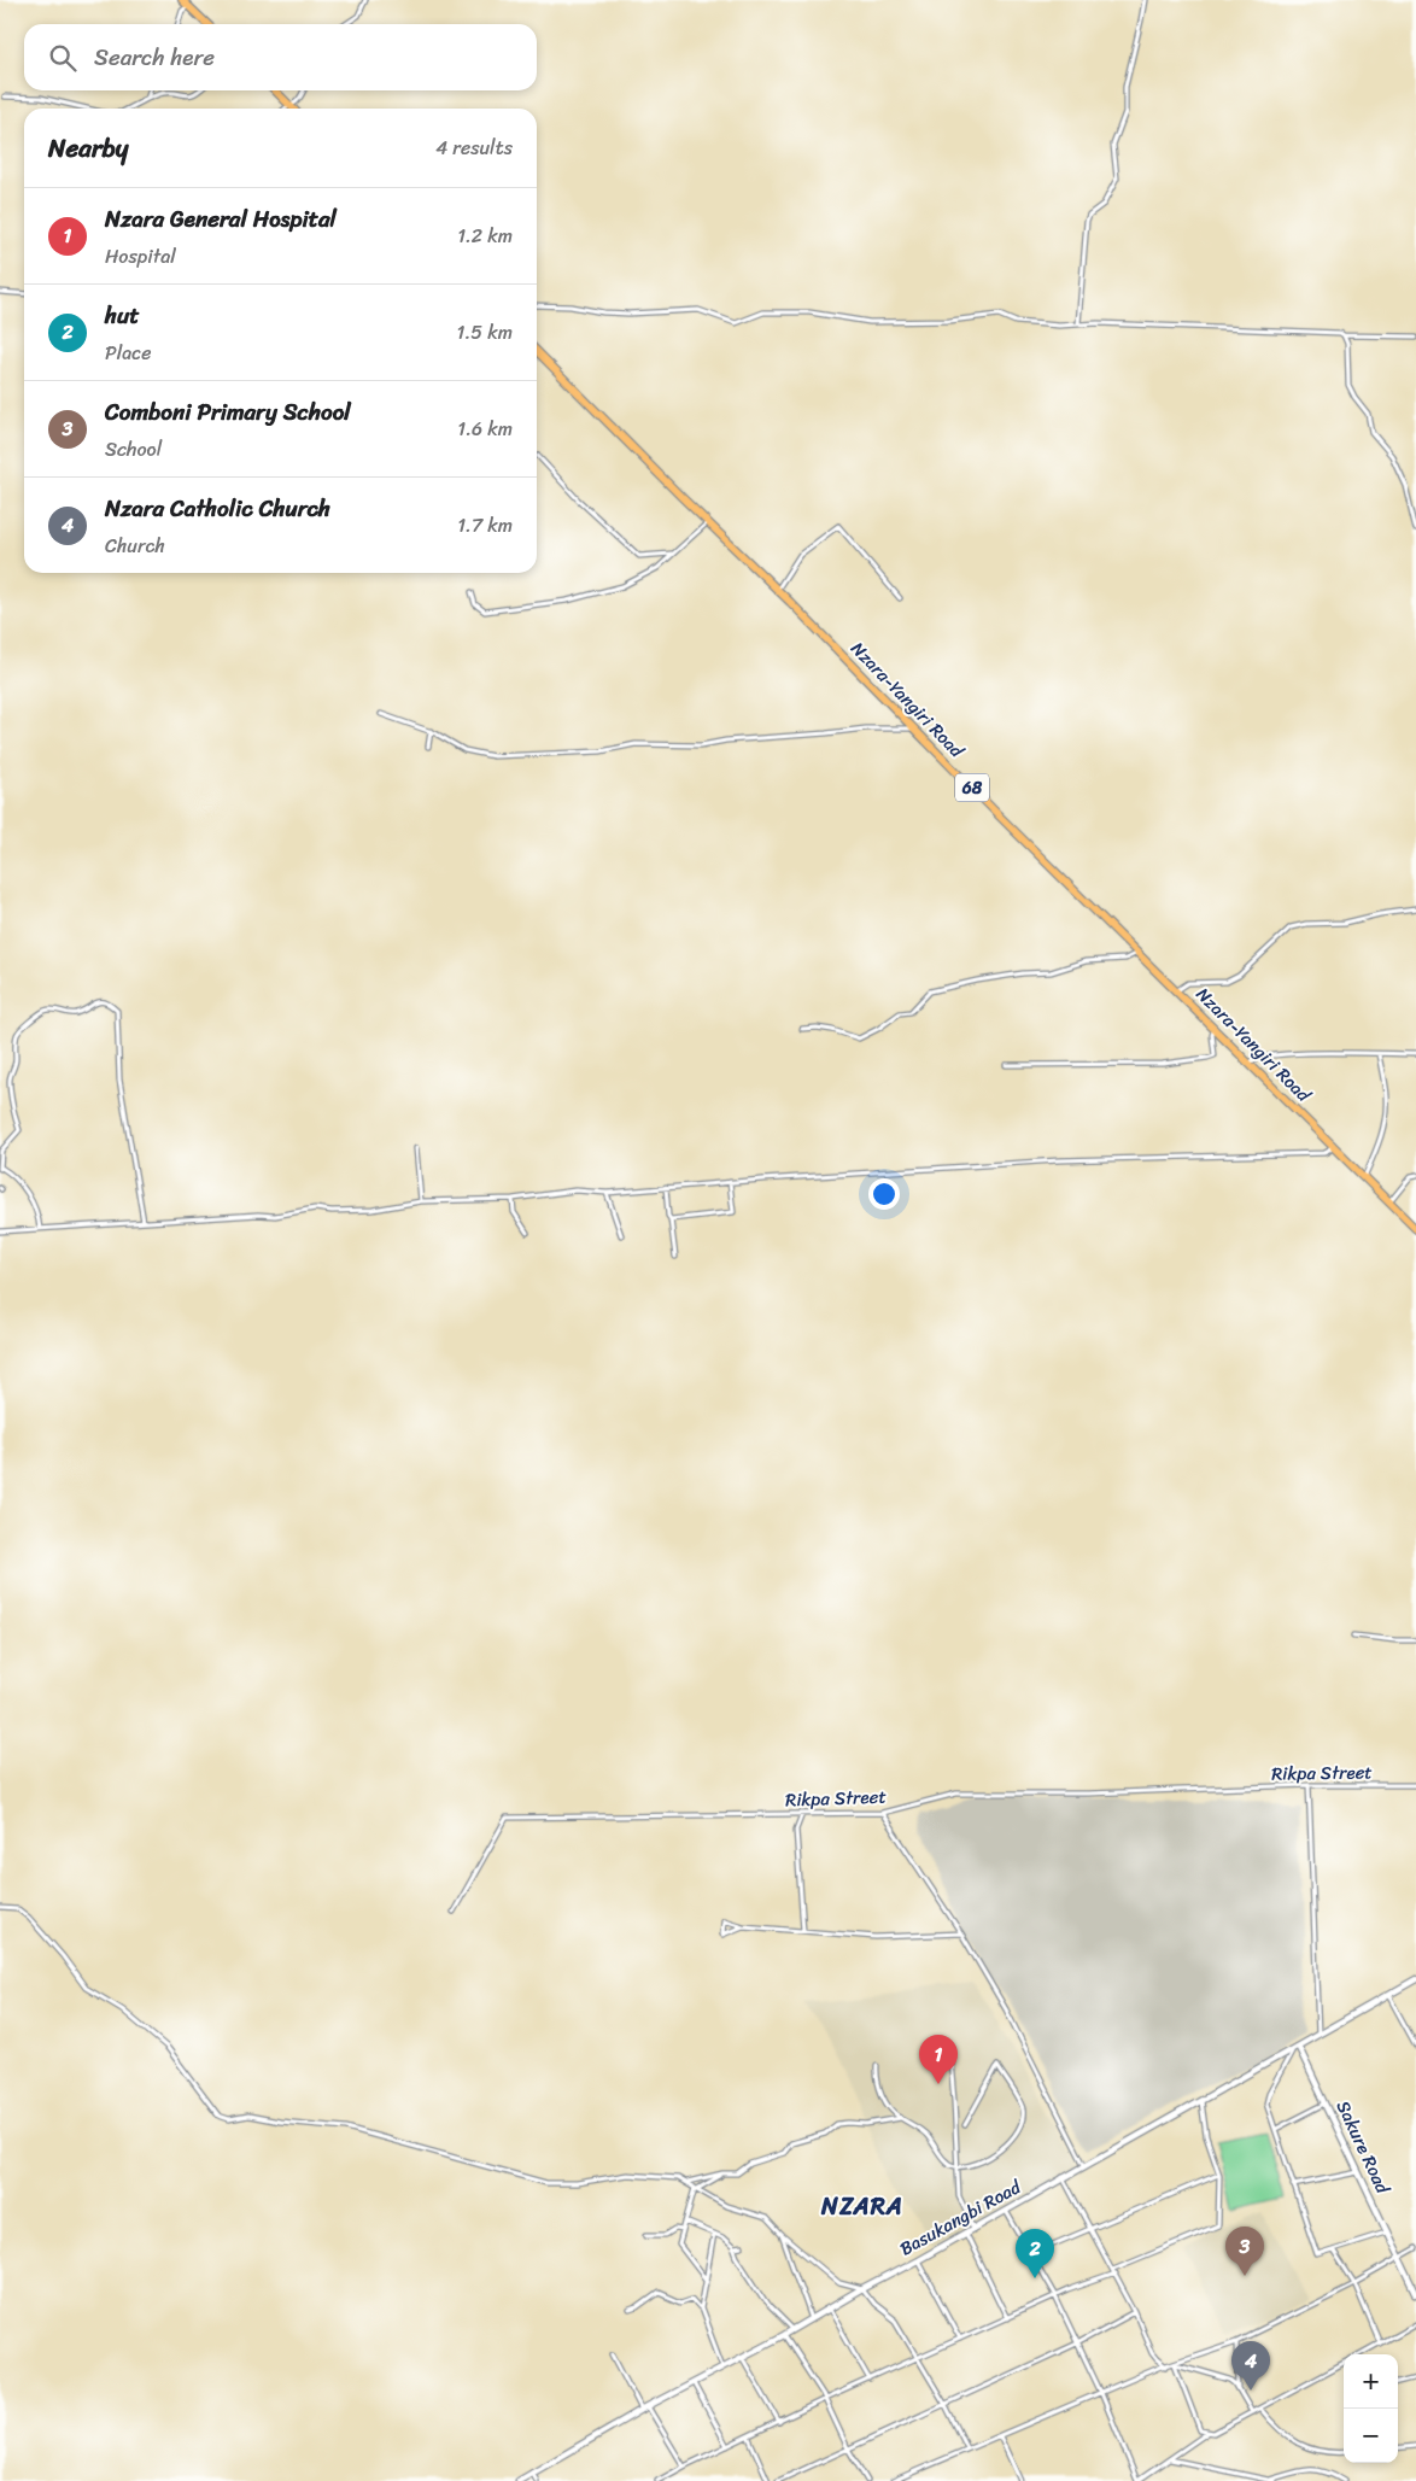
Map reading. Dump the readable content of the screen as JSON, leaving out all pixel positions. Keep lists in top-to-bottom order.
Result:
{
  "streets": {
    "main road": ["Nzara-Yangiri Road", "68"],
    "street": ["Rikpa Street", "Sakure Road", "Basukangbi Road"]
  },
  "crossings": [
    ["Sakure Road", "Basukangbi Road"]
  ],
  "districts": ["NZARA"],
  "page": {
    "search": "Search here",
    "heading": ["Nearby", "4 results"],
    "list": [
      {
        "mark": "1",
        "name": "Nzara General Hospital",
        "note": "Hospital",
        "value": "1.2 km"
      },
      {
        "mark": "2",
        "name": "hut",
        "note": "Place",
        "value": "1.5 km"
      },
      {
        "mark": "3",
        "name": "Comboni Primary School",
        "note": "School",
        "value": "1.6 km"
      },
      {
        "mark": "4",
        "name": "Nzara Catholic Church",
        "note": "Church",
        "value": "1.7 km"
      }
    ],
    "pins": [
      "1",
      "3",
      "2",
      "4"
    ],
    "map_buttons": ["+", "−"]
  }
}
